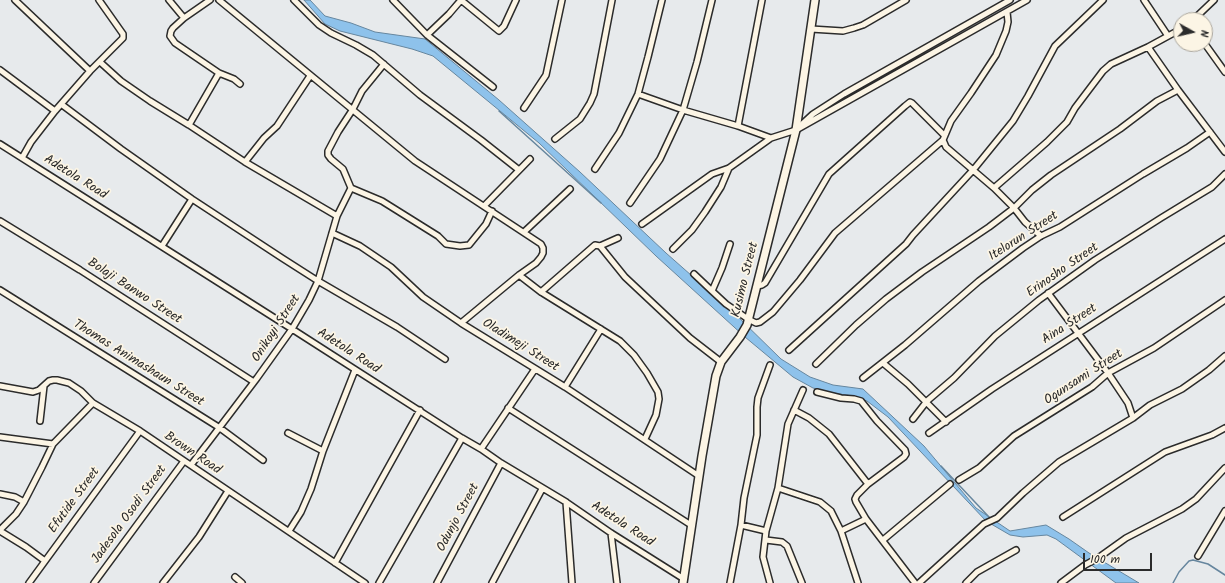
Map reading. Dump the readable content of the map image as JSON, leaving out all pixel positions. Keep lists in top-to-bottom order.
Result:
{
  "streets": {
    "street": [
      "Adetola Road",
      "Itelorun Street",
      "Erinosho Street",
      "Kusimo Street",
      "Bolaji Banwo Street",
      "Aina Street",
      "Onikoyi Street",
      "Oladimeji Street",
      "Thomas Animashaun Street",
      "Ogunsami Street",
      "Brown Road",
      "Efutide Street",
      "Jadesola Osodi Street",
      "Odunjo Street"
    ]
  },
  "crossings": [
    ["Adetola Road", "Kusimo Street"],
    ["Adetola Road", "Onikoyi Street"],
    ["Adetola Road", "Odunjo Street"],
    ["Kusimo Street", "Oladimeji Street"],
    ["Bolaji Banwo Street", "Onikoyi Street"],
    ["Onikoyi Street", "Oladimeji Street"],
    ["Onikoyi Street", "Thomas Animashaun Street"],
    ["Onikoyi Street", "Brown Road"],
    ["Brown Road", "Efutide Street"],
    ["Brown Road", "Jadesola Osodi Street"]
  ],
  "scale_bar": "100 m",
  "north": "right"
}
